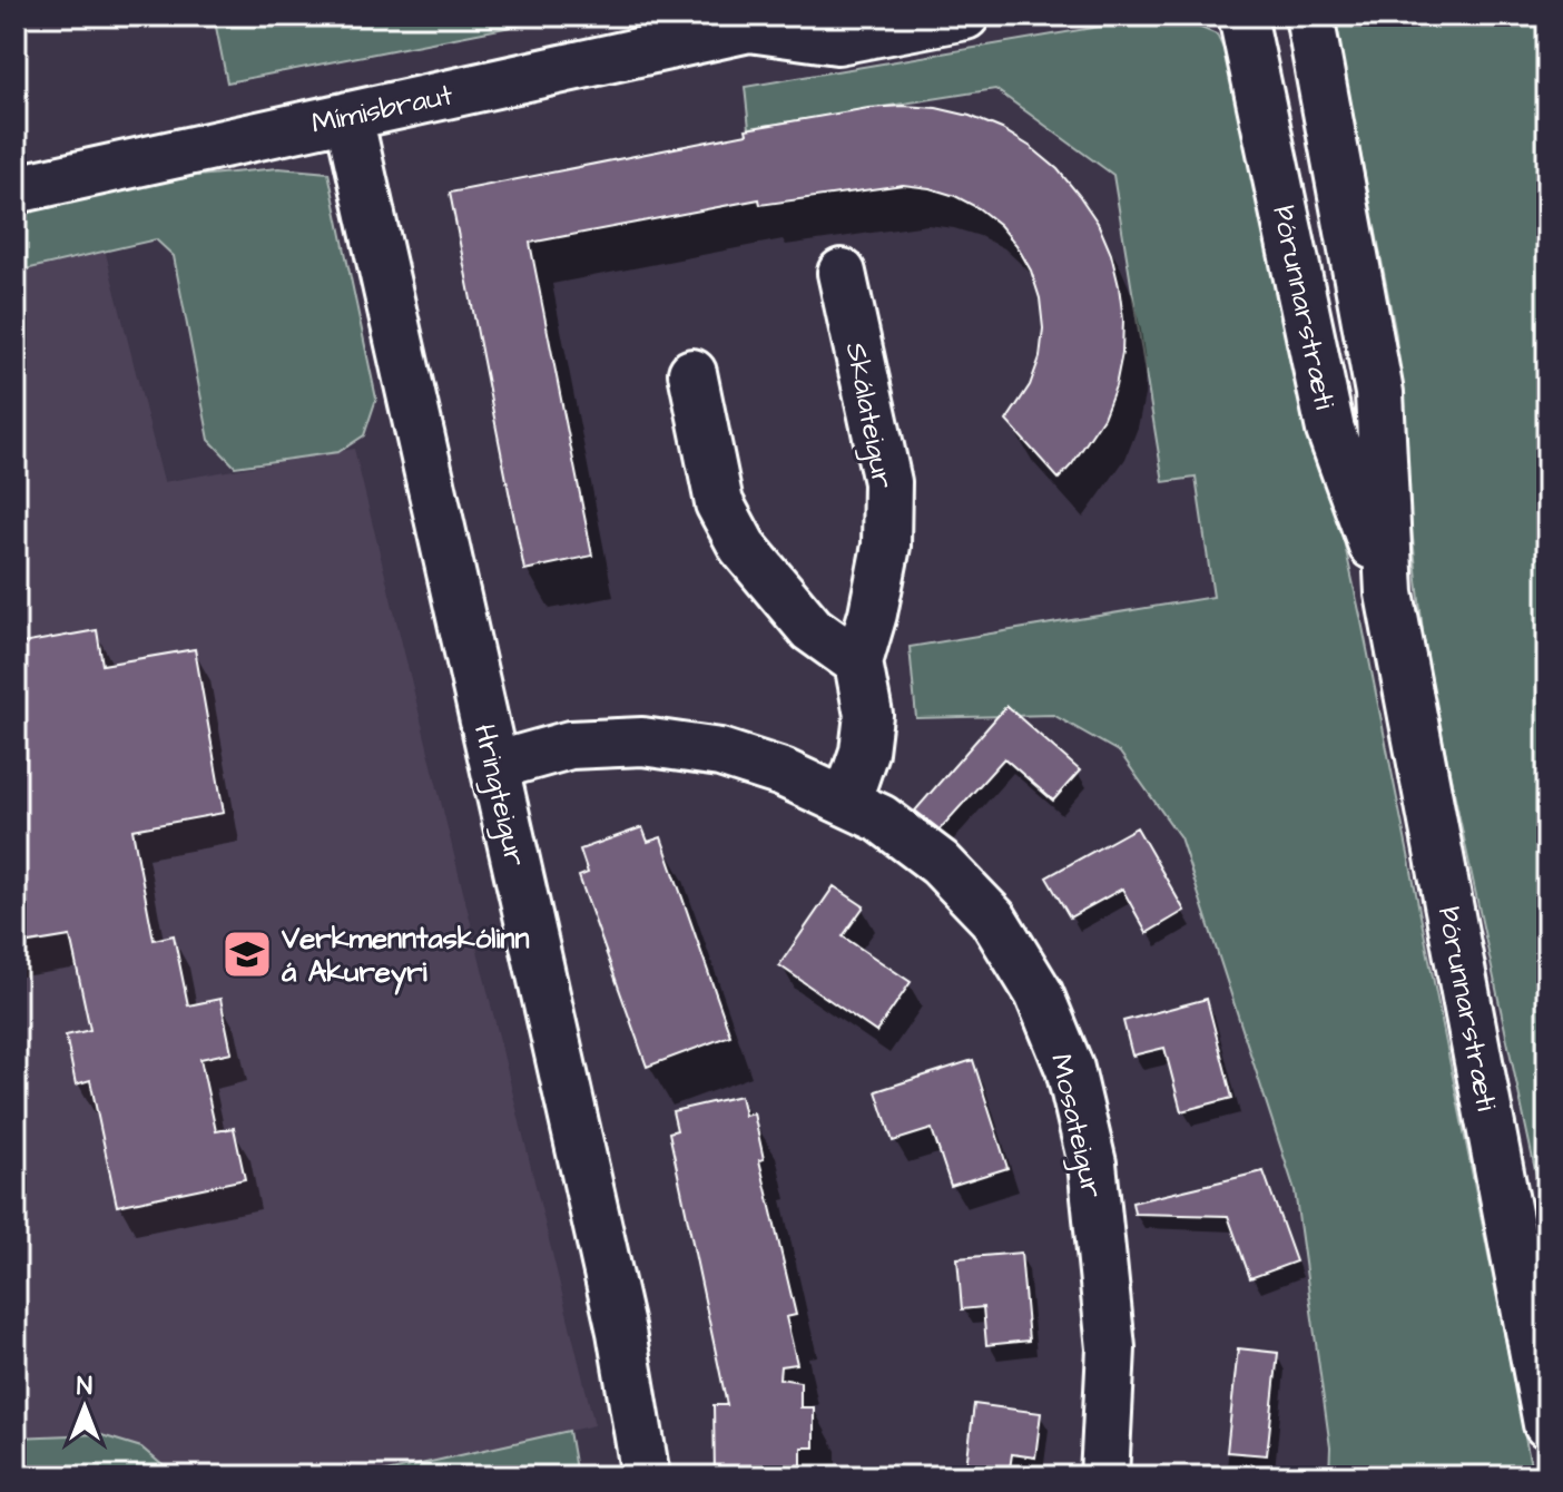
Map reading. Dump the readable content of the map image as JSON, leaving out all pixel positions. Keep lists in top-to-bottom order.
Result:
{
  "streets": {
    "street": [
      "Mímisbraut",
      "Þórunnarstræti",
      "Skálateigur",
      "Hringteigur",
      "Mosateigur"
    ]
  },
  "crossings": [
    ["Mímisbraut", "Hringteigur"],
    ["Skálateigur", "Mosateigur"],
    ["Hringteigur", "Mosateigur"]
  ],
  "places": {
    "school or university": ["Verkmenntaskólinn á Akureyri"]
  },
  "north": "top"
}
